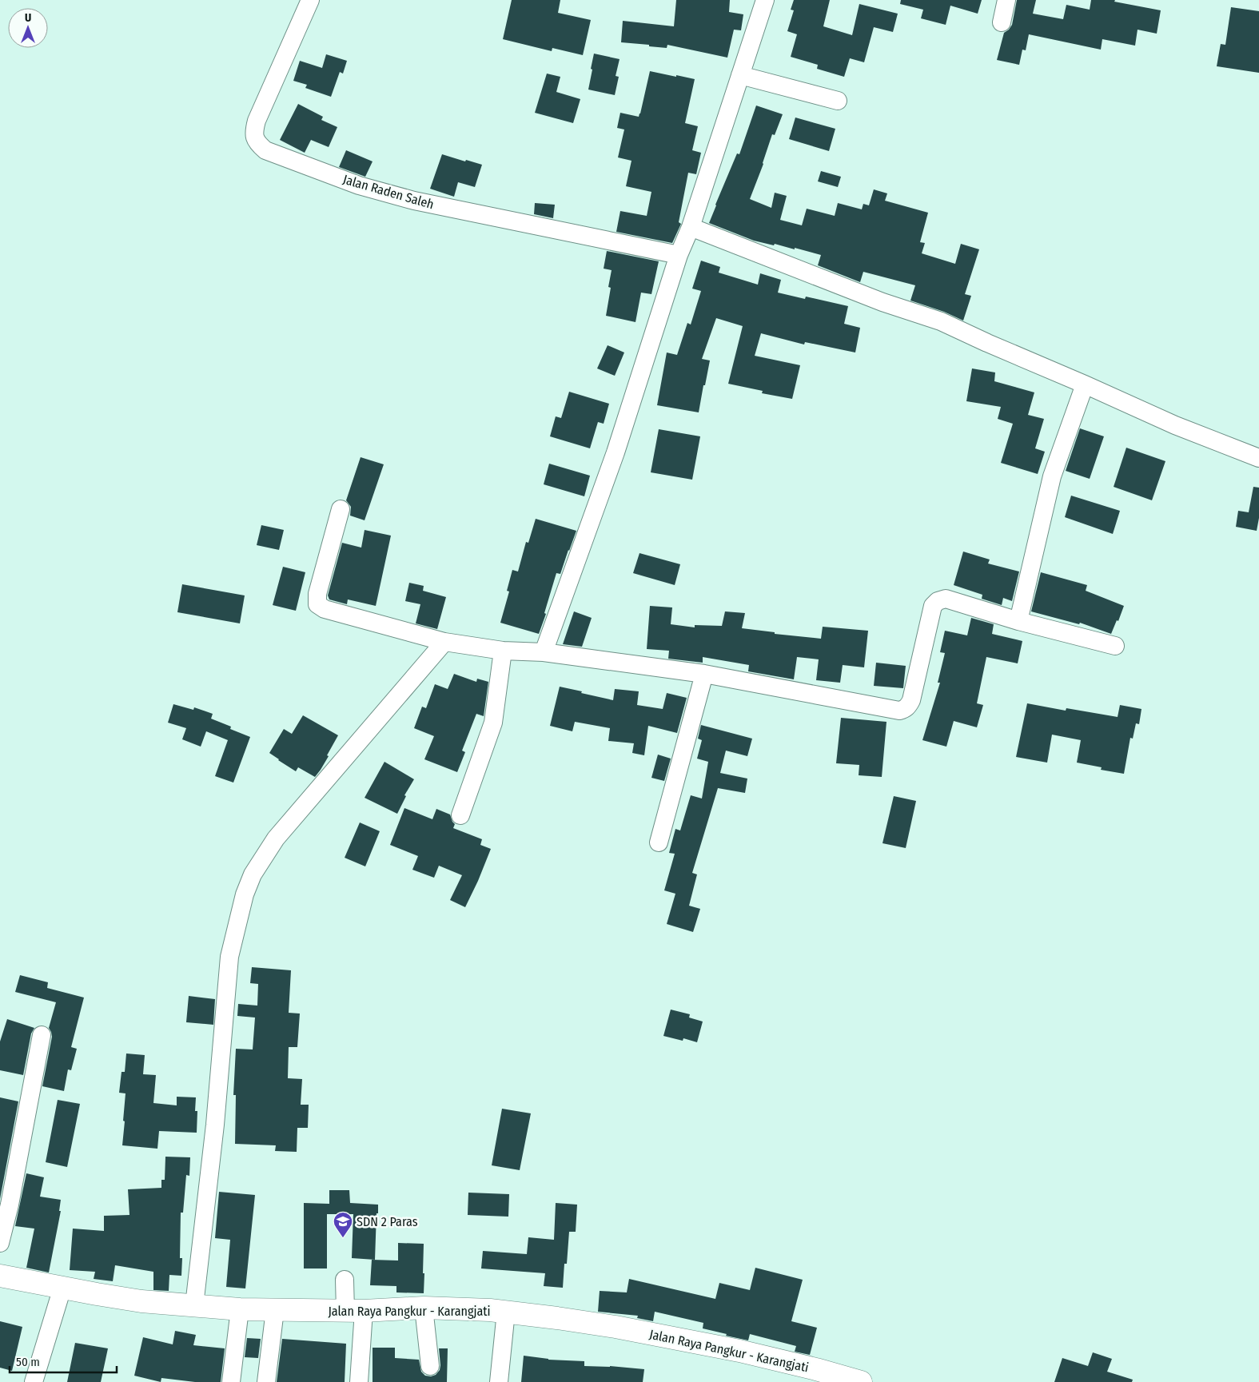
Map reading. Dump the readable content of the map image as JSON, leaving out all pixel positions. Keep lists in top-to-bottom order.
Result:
{
  "streets": {
    "main road": ["Jalan Raya Pangkur - Karangjati"],
    "street": ["Jalan Raden Saleh"]
  },
  "places": {
    "school or university": ["SDN 2 Paras"]
  },
  "scale_bar": "50 m",
  "north": "top"
}
